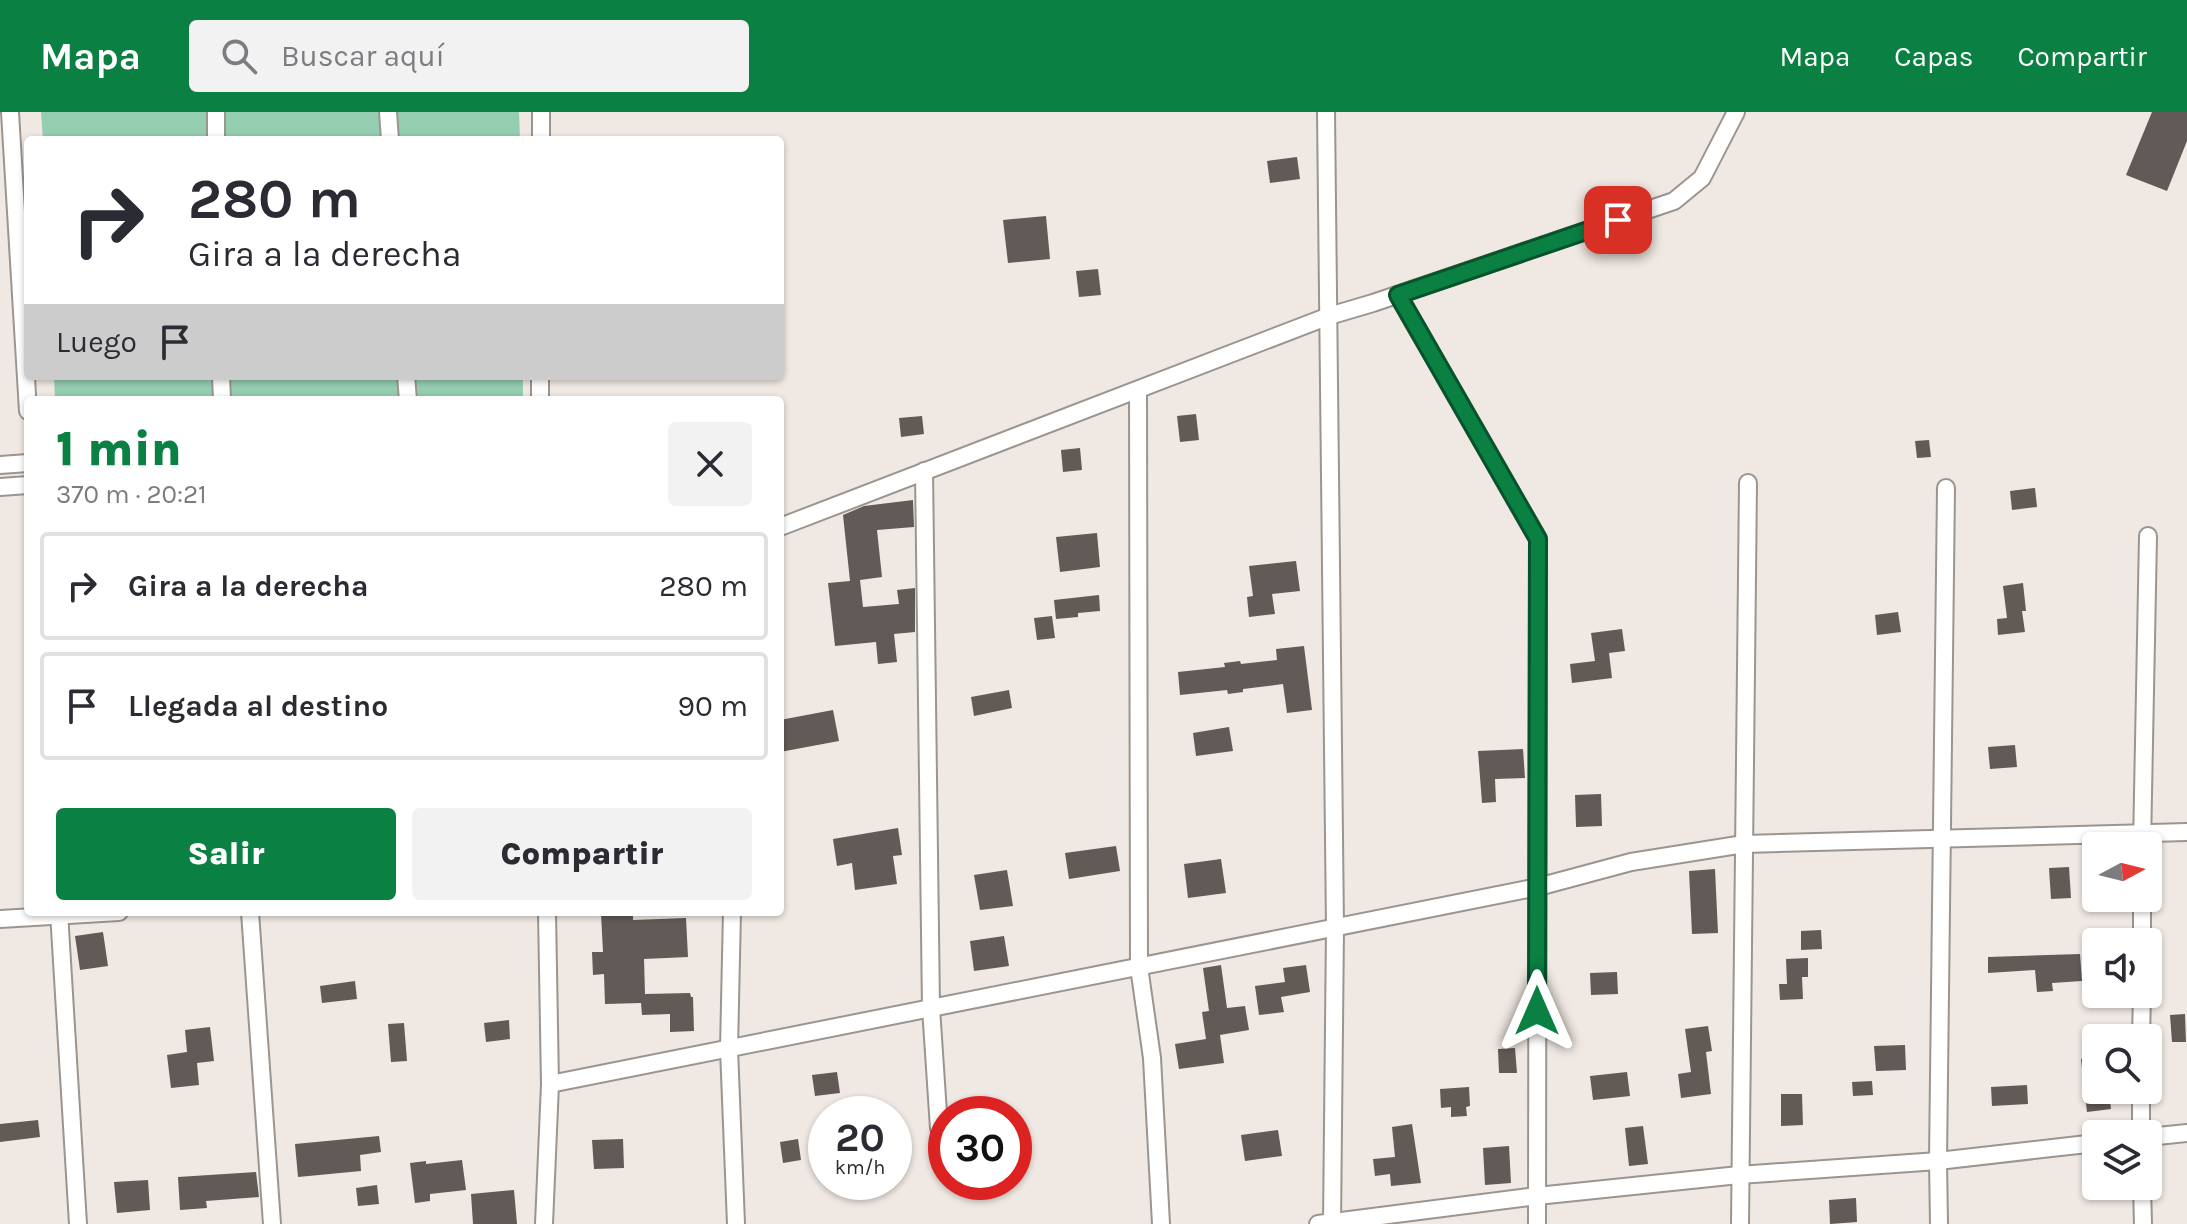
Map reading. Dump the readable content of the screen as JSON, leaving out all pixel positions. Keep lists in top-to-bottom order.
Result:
{
  "north": "right",
  "page": {
    "header": "Mapa",
    "search": "Buscar aquí",
    "nav": ["Mapa", "Capas", "Compartir"],
    "turn": ["280 m", "Gira a la derecha"],
    "then": "Luego",
    "heading": ["1 min", "370 m · 20:21"],
    "list": [
      {
        "name": "Gira a la derecha",
        "value": "280 m"
      },
      {
        "name": "Llegada al destino",
        "value": "90 m"
      }
    ],
    "buttons": ["Salir", "Compartir"],
    "speed": "20 km/h",
    "limit": "30"
  }
}
